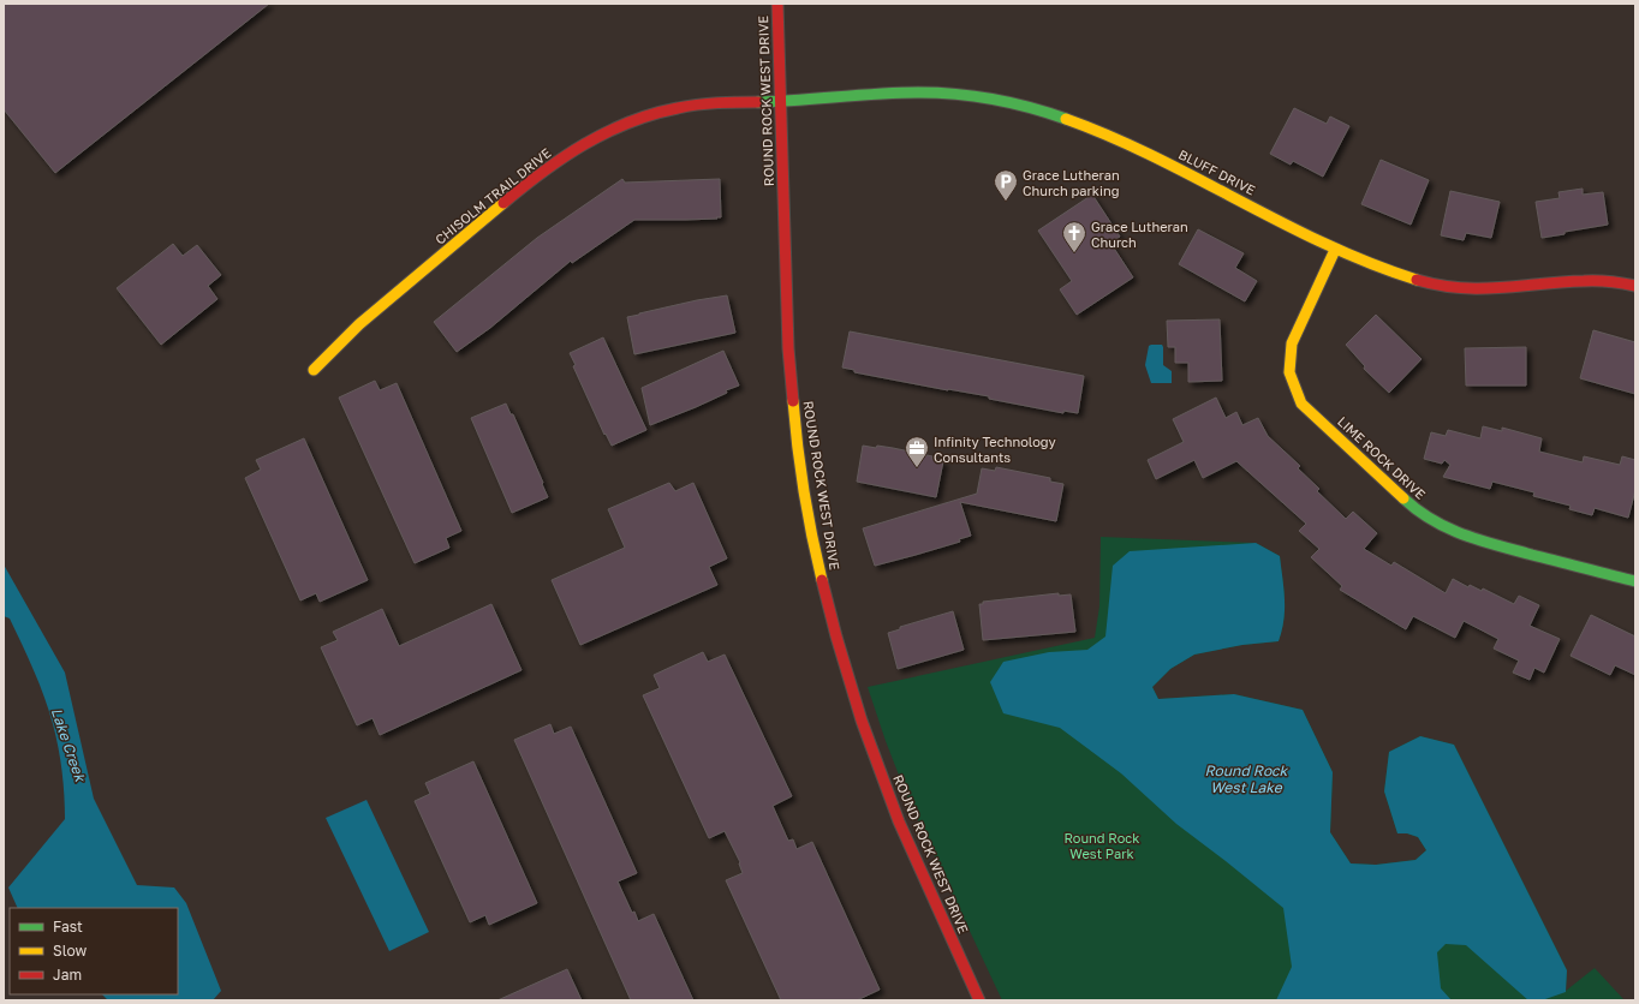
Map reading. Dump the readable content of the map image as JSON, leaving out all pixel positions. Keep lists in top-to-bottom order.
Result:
{
  "streets": {
    "street": [
      "ROUND ROCK WEST DRIVE",
      "BLUFF DRIVE",
      "CHISOLM TRAIL DRIVE",
      "LIME ROCK DRIVE"
    ]
  },
  "crossings": [
    ["ROUND ROCK WEST DRIVE", "BLUFF DRIVE"],
    ["ROUND ROCK WEST DRIVE", "CHISOLM TRAIL DRIVE"],
    ["BLUFF DRIVE", "CHISOLM TRAIL DRIVE"],
    ["BLUFF DRIVE", "LIME ROCK DRIVE"]
  ],
  "water": ["Lake Creek", "Round Rock West Lake"],
  "parks": ["Round Rock West Park"],
  "places": {
    "parking": ["Grace Lutheran Church parking"],
    "church": ["Grace Lutheran Church"],
    "office": ["Infinity Technology Consultants"]
  },
  "legend": ["Fast", "Slow", "Jam"]
}
